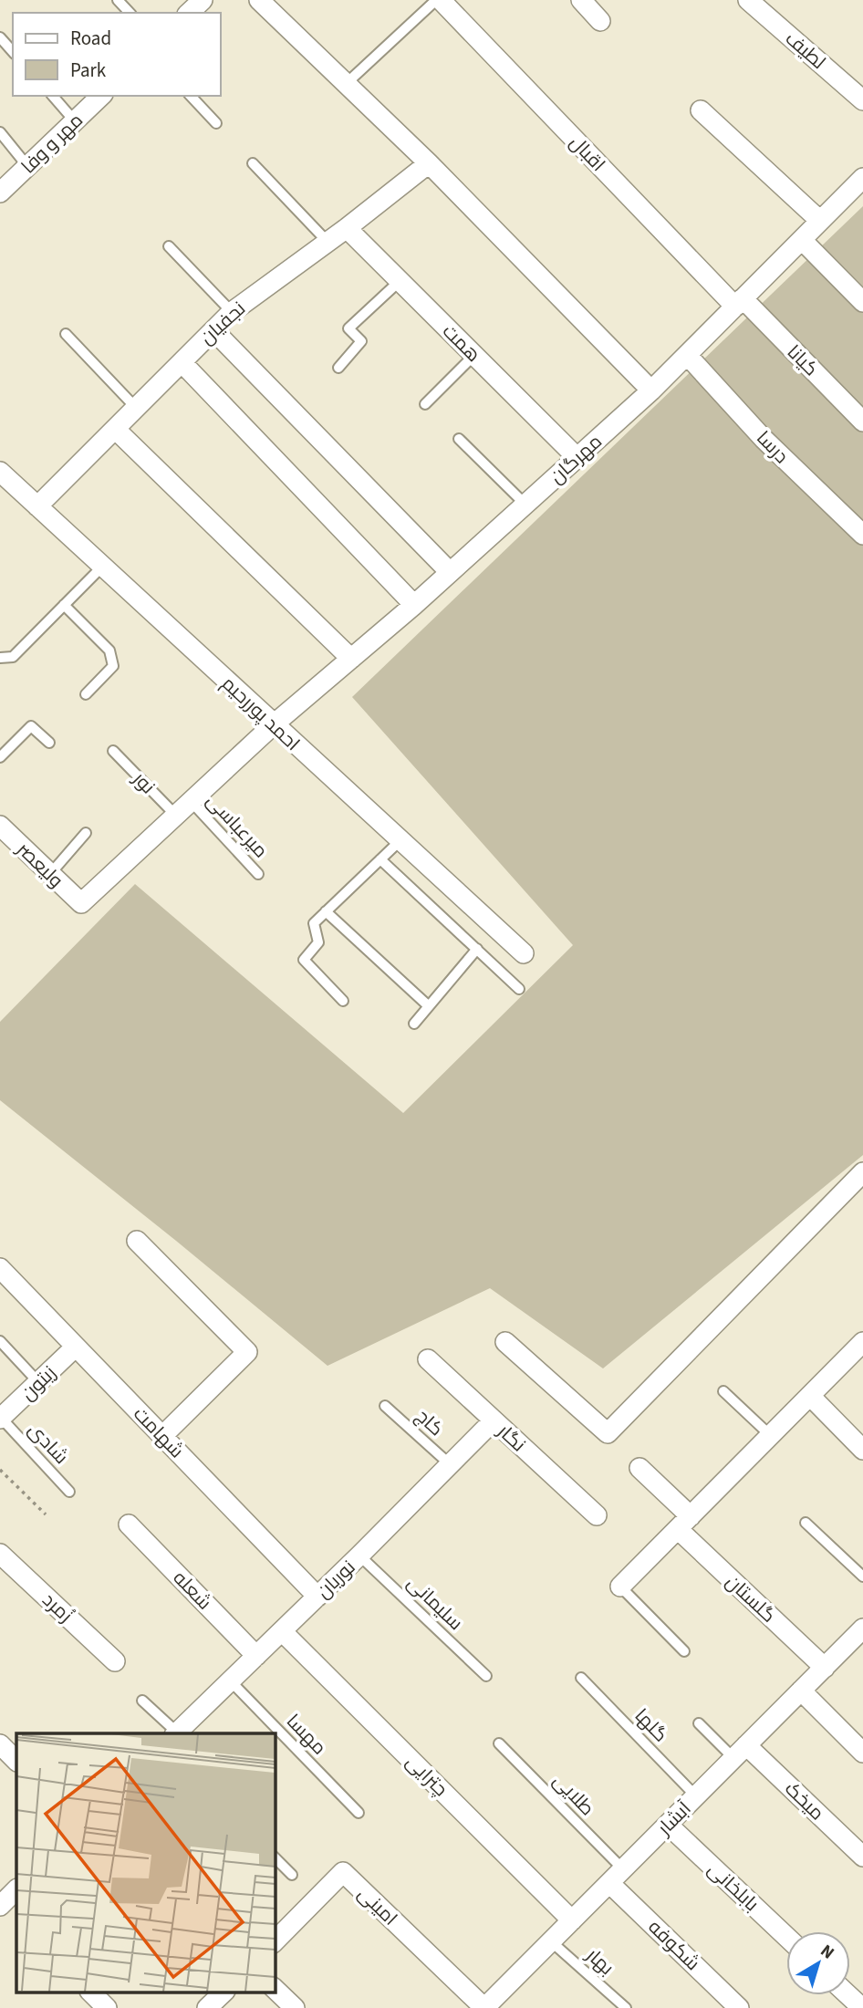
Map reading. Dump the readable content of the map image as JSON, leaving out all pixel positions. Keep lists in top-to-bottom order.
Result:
{
  "streets": {
    "street": [
      "لطیف",
      "مهر و وفا",
      "اقبال",
      "نجفیان",
      "همت",
      "کیانا",
      "درسا",
      "مهرگان",
      "احمد پوررحیم",
      "ولیعصر",
      "زیتون",
      "شهامت",
      "نگار",
      "نوریان",
      "شعله",
      "گلستان",
      "زُمرد",
      "چترایی",
      "میخک",
      "آبشار",
      "بابلخانی",
      "امینی",
      "شکوفه"
    ],
    "lane": [
      "نور",
      "میرعباسی",
      "کاج",
      "شادی",
      "سلیمانی",
      "گلها",
      "مهسا",
      "طلایی",
      "بهار"
    ]
  },
  "crossings": [
    ["اقبال", "کیانا"],
    ["اقبال", "مهرگان"],
    ["نجفیان", "همت"],
    ["نجفیان", "احمد پوررحیم"],
    ["همت", "مهرگان"],
    ["کیانا", "مهرگان"],
    ["درسا", "مهرگان"],
    ["مهرگان", "احمد پوررحیم"],
    ["مهرگان", "نور"],
    ["مهرگان", "میرعباسی"],
    ["مهرگان", "ولیعصر"],
    ["زیتون", "شهامت"],
    ["زیتون", "شادی"],
    ["کاج", "نوریان"],
    ["شهامت", "نوریان"],
    ["نگار", "نوریان"],
    ["نوریان", "شعله"],
    ["نوریان", "سلیمانی"],
    ["نوریان", "مهسا"],
    ["نوریان", "چترایی"],
    ["گلستان", "آبشار"],
    ["گلها", "آبشار"],
    ["چترایی", "آبشار"],
    ["طلایی", "آبشار"],
    ["طلایی", "شکوفه"],
    ["میخک", "آبشار"],
    ["آبشار", "بابلخانی"],
    ["آبشار", "امینی"],
    ["آبشار", "شکوفه"],
    ["آبشار", "بهار"]
  ],
  "legend": ["Road", "Park"],
  "north": "top right"
}
